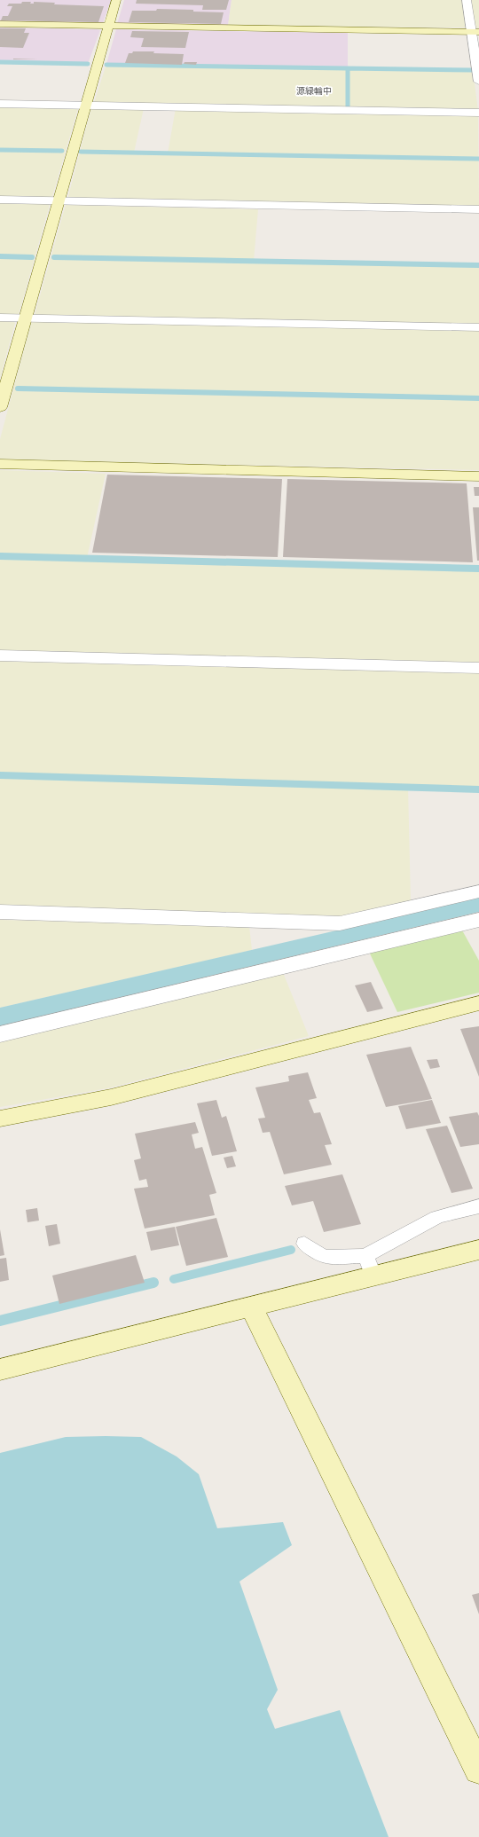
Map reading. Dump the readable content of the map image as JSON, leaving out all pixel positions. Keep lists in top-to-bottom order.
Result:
{
  "districts": ["源緑輪中"]
}
